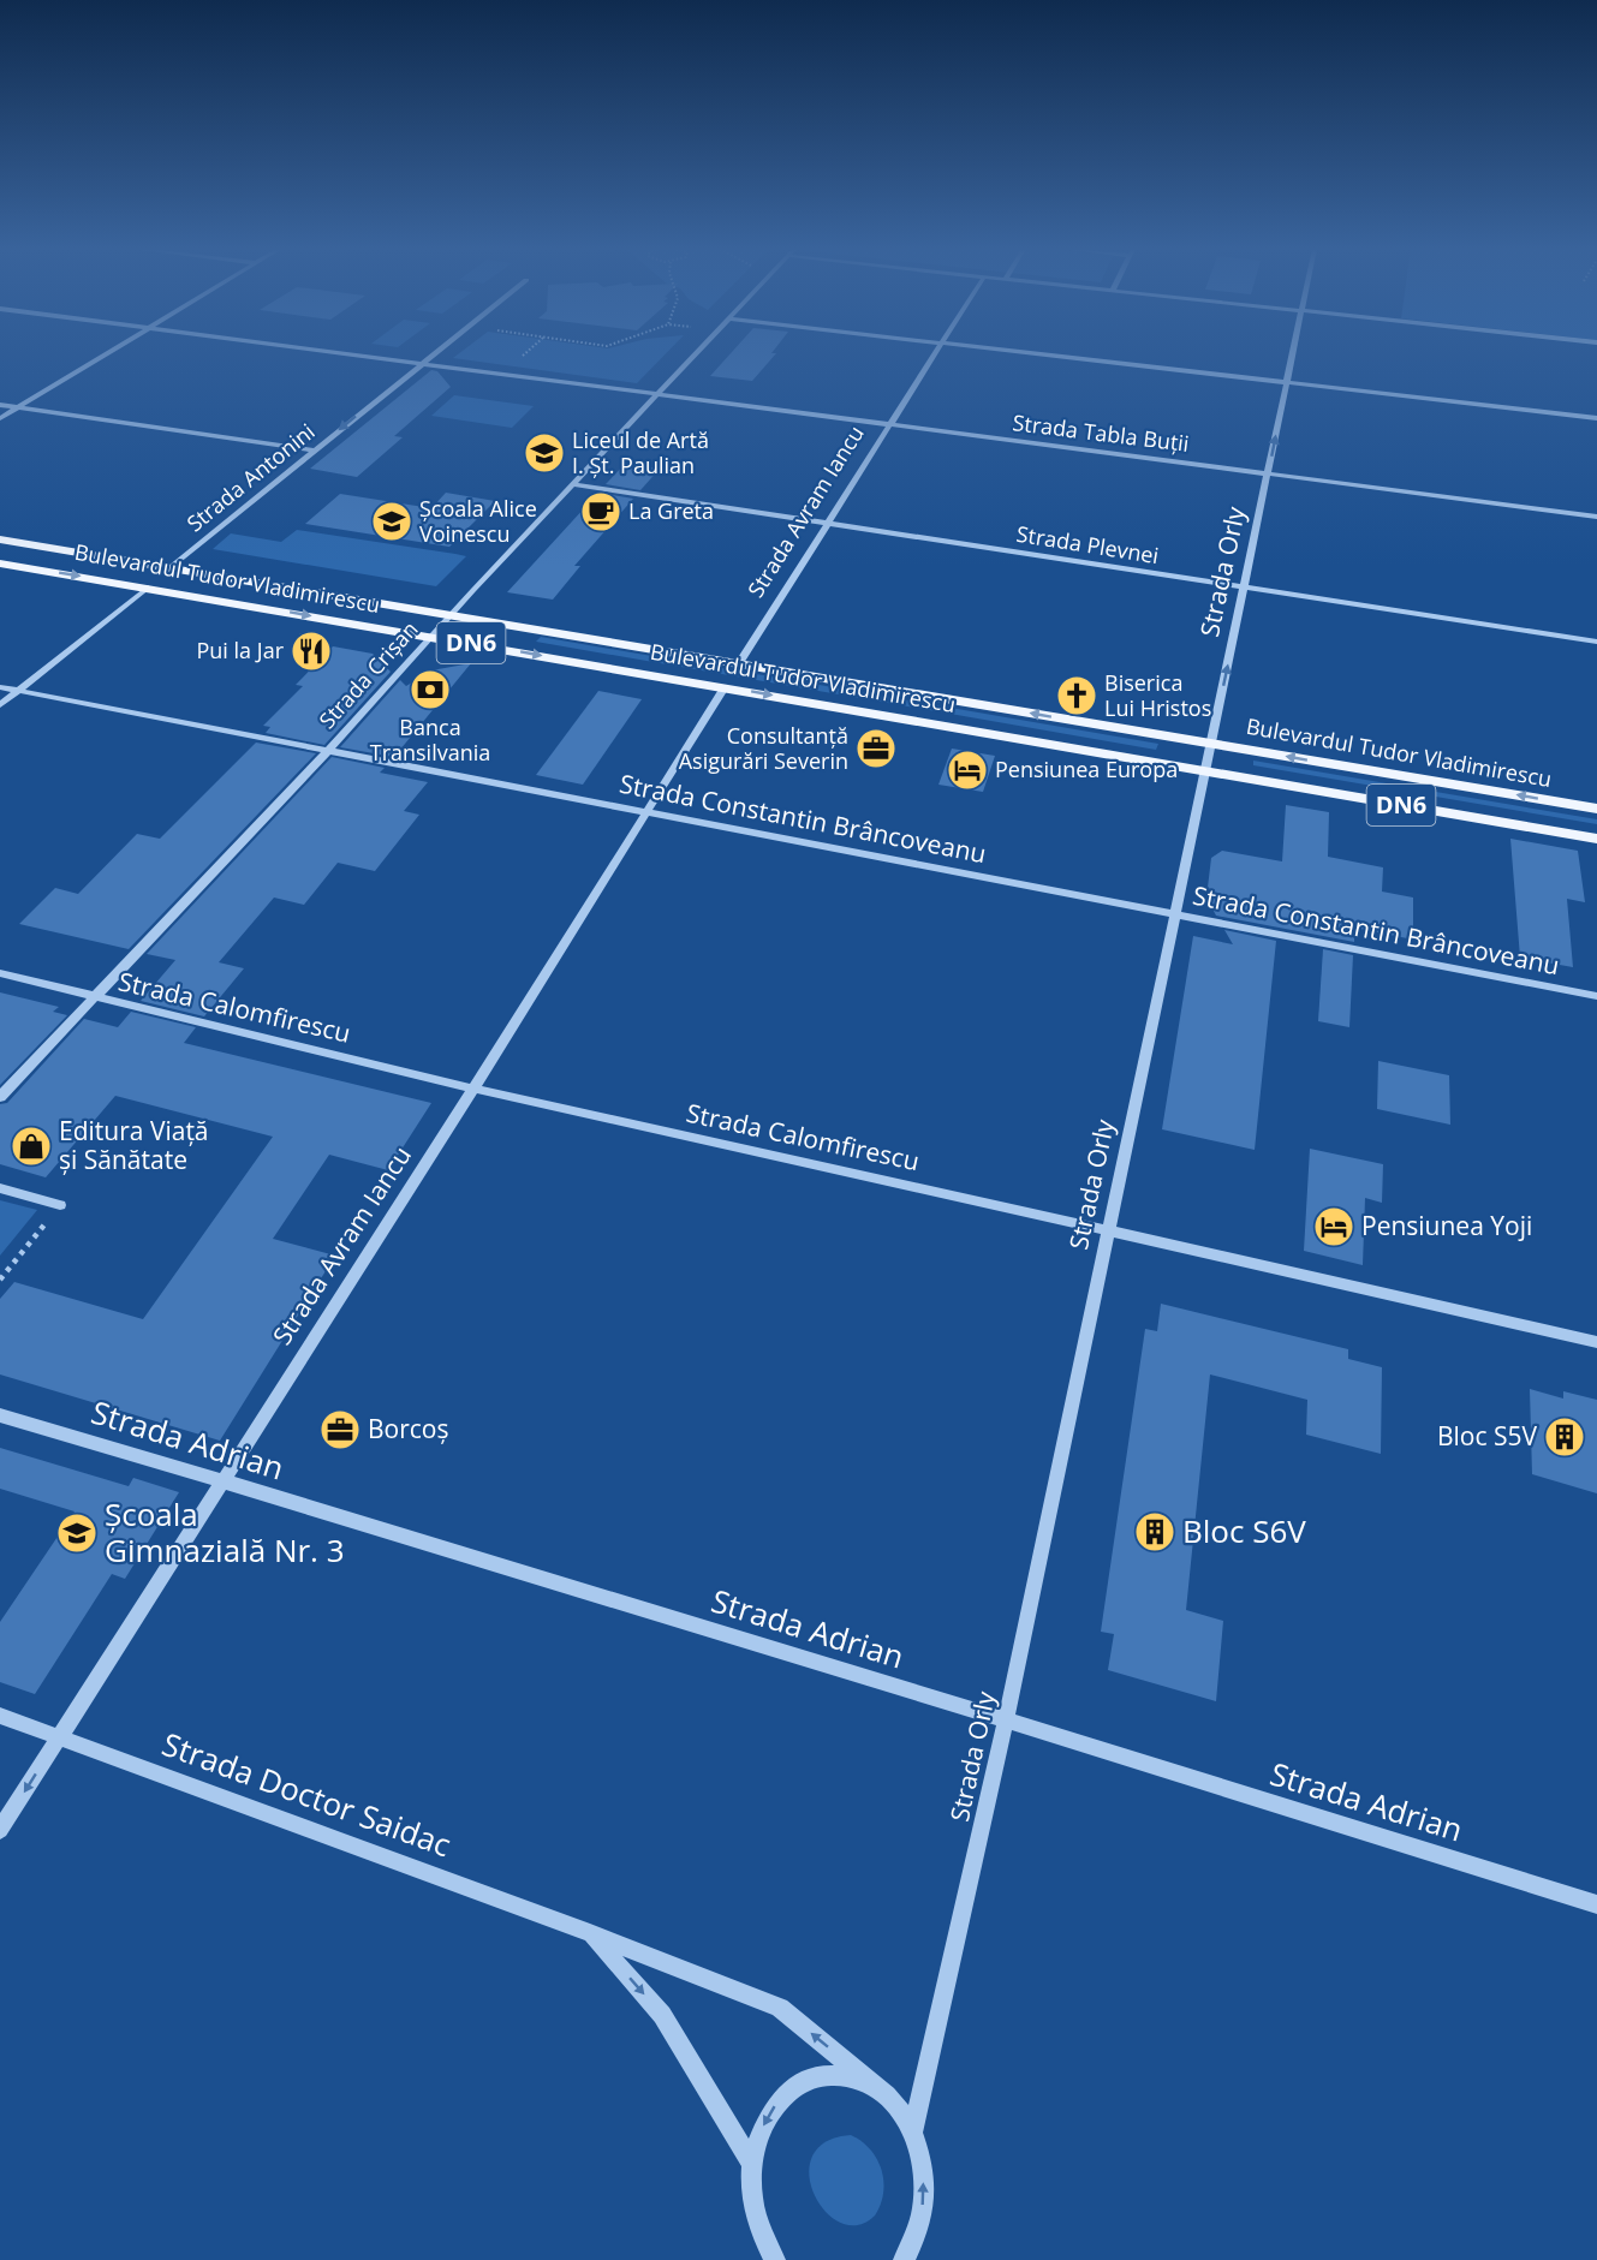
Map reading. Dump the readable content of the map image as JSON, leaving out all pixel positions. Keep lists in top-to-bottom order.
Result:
{
  "streets": {
    "main road": ["Bulevardul Tudor Vladimirescu", "DN6"],
    "street": [
      "Strada Tabla Buții",
      "Strada Antonini",
      "Strada Avram Iancu",
      "Strada Plevnei",
      "Strada Orly",
      "Strada Crișan",
      "Strada Constantin Brâncoveanu",
      "Strada Calomfirescu",
      "Strada Adrian",
      "Strada Doctor Saidac"
    ]
  },
  "crossings": [
    ["Strada Tabla Buții", "Strada Antonini"],
    ["Strada Tabla Buții", "Strada Avram Iancu"],
    ["Strada Tabla Buții", "Strada Orly"],
    ["Strada Tabla Buții", "Strada Crișan"],
    ["Strada Antonini", "Bulevardul Tudor Vladimirescu"],
    ["Strada Avram Iancu", "Strada Plevnei"],
    ["Strada Avram Iancu", "Bulevardul Tudor Vladimirescu"],
    ["Strada Avram Iancu", "Strada Constantin Brâncoveanu"],
    ["Strada Avram Iancu", "Strada Calomfirescu"],
    ["Strada Avram Iancu", "Strada Adrian"],
    ["Strada Avram Iancu", "Strada Doctor Saidac"],
    ["Strada Plevnei", "Strada Orly"],
    ["Strada Plevnei", "Strada Crișan"],
    ["Strada Orly", "Bulevardul Tudor Vladimirescu"],
    ["Strada Orly", "Strada Constantin Brâncoveanu"],
    ["Strada Orly", "Strada Calomfirescu"],
    ["Strada Orly", "Strada Adrian"],
    ["Strada Orly", "Strada Doctor Saidac"],
    ["Bulevardul Tudor Vladimirescu", "Strada Crișan"],
    ["Strada Crișan", "Strada Constantin Brâncoveanu"],
    ["Strada Crișan", "Strada Calomfirescu"]
  ],
  "one_way": ["Strada Antonini"],
  "places": {
    "school or university": ["Liceul de Artă I. Șt. Paulian", "Școala Alice Voinescu", "Școala Gimnazială Nr. 3"],
    "cafe": ["La Greta"],
    "restaurant": ["Pui la Jar"],
    "bank": ["Banca Transilvania"],
    "church": ["Biserica Lui Hristos"],
    "office": ["Consultanță Asigurări Severin", "Borcoș"],
    "hotel": ["Pensiunea Europa", "Pensiunea Yoji"],
    "shop": ["Editura Viață și Sănătate"],
    "building": ["Bloc S5V", "Bloc S6V"]
  }
}
